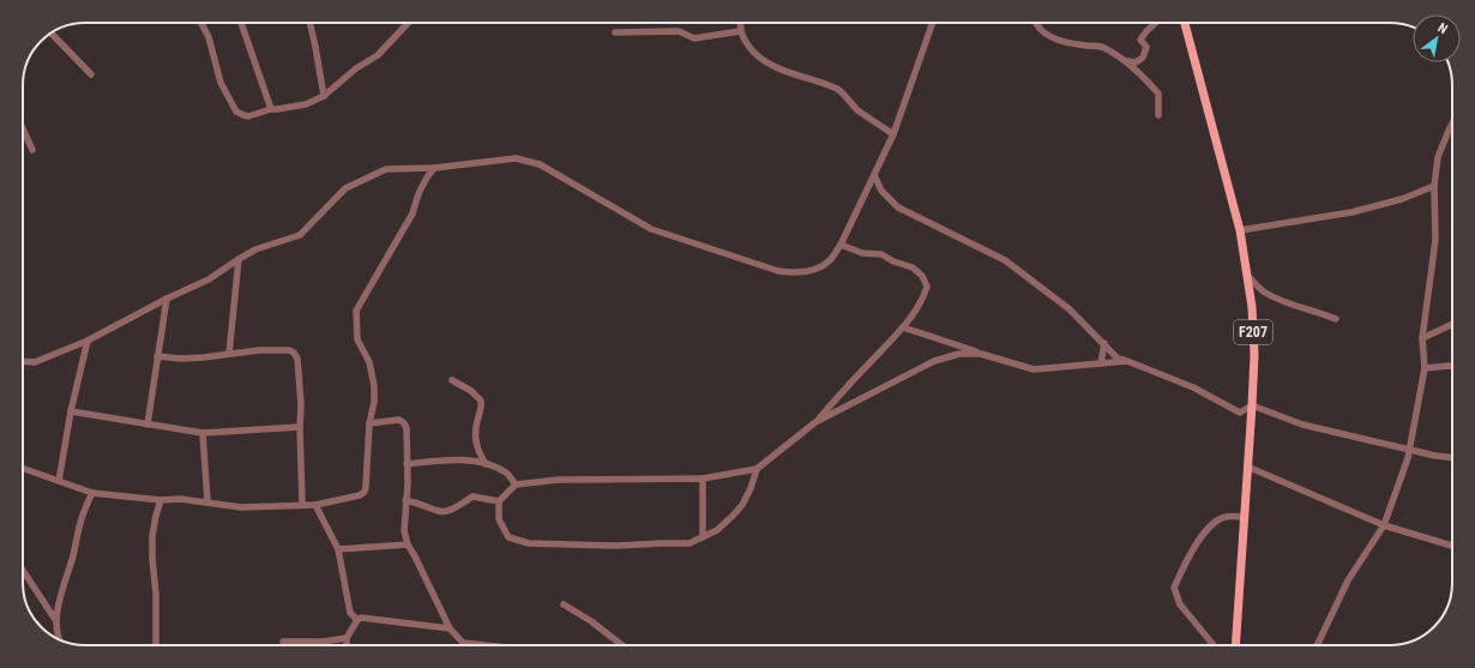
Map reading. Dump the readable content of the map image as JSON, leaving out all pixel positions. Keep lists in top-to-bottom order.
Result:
{
  "streets": {
    "main road": ["F207"]
  },
  "north": "top right"
}
